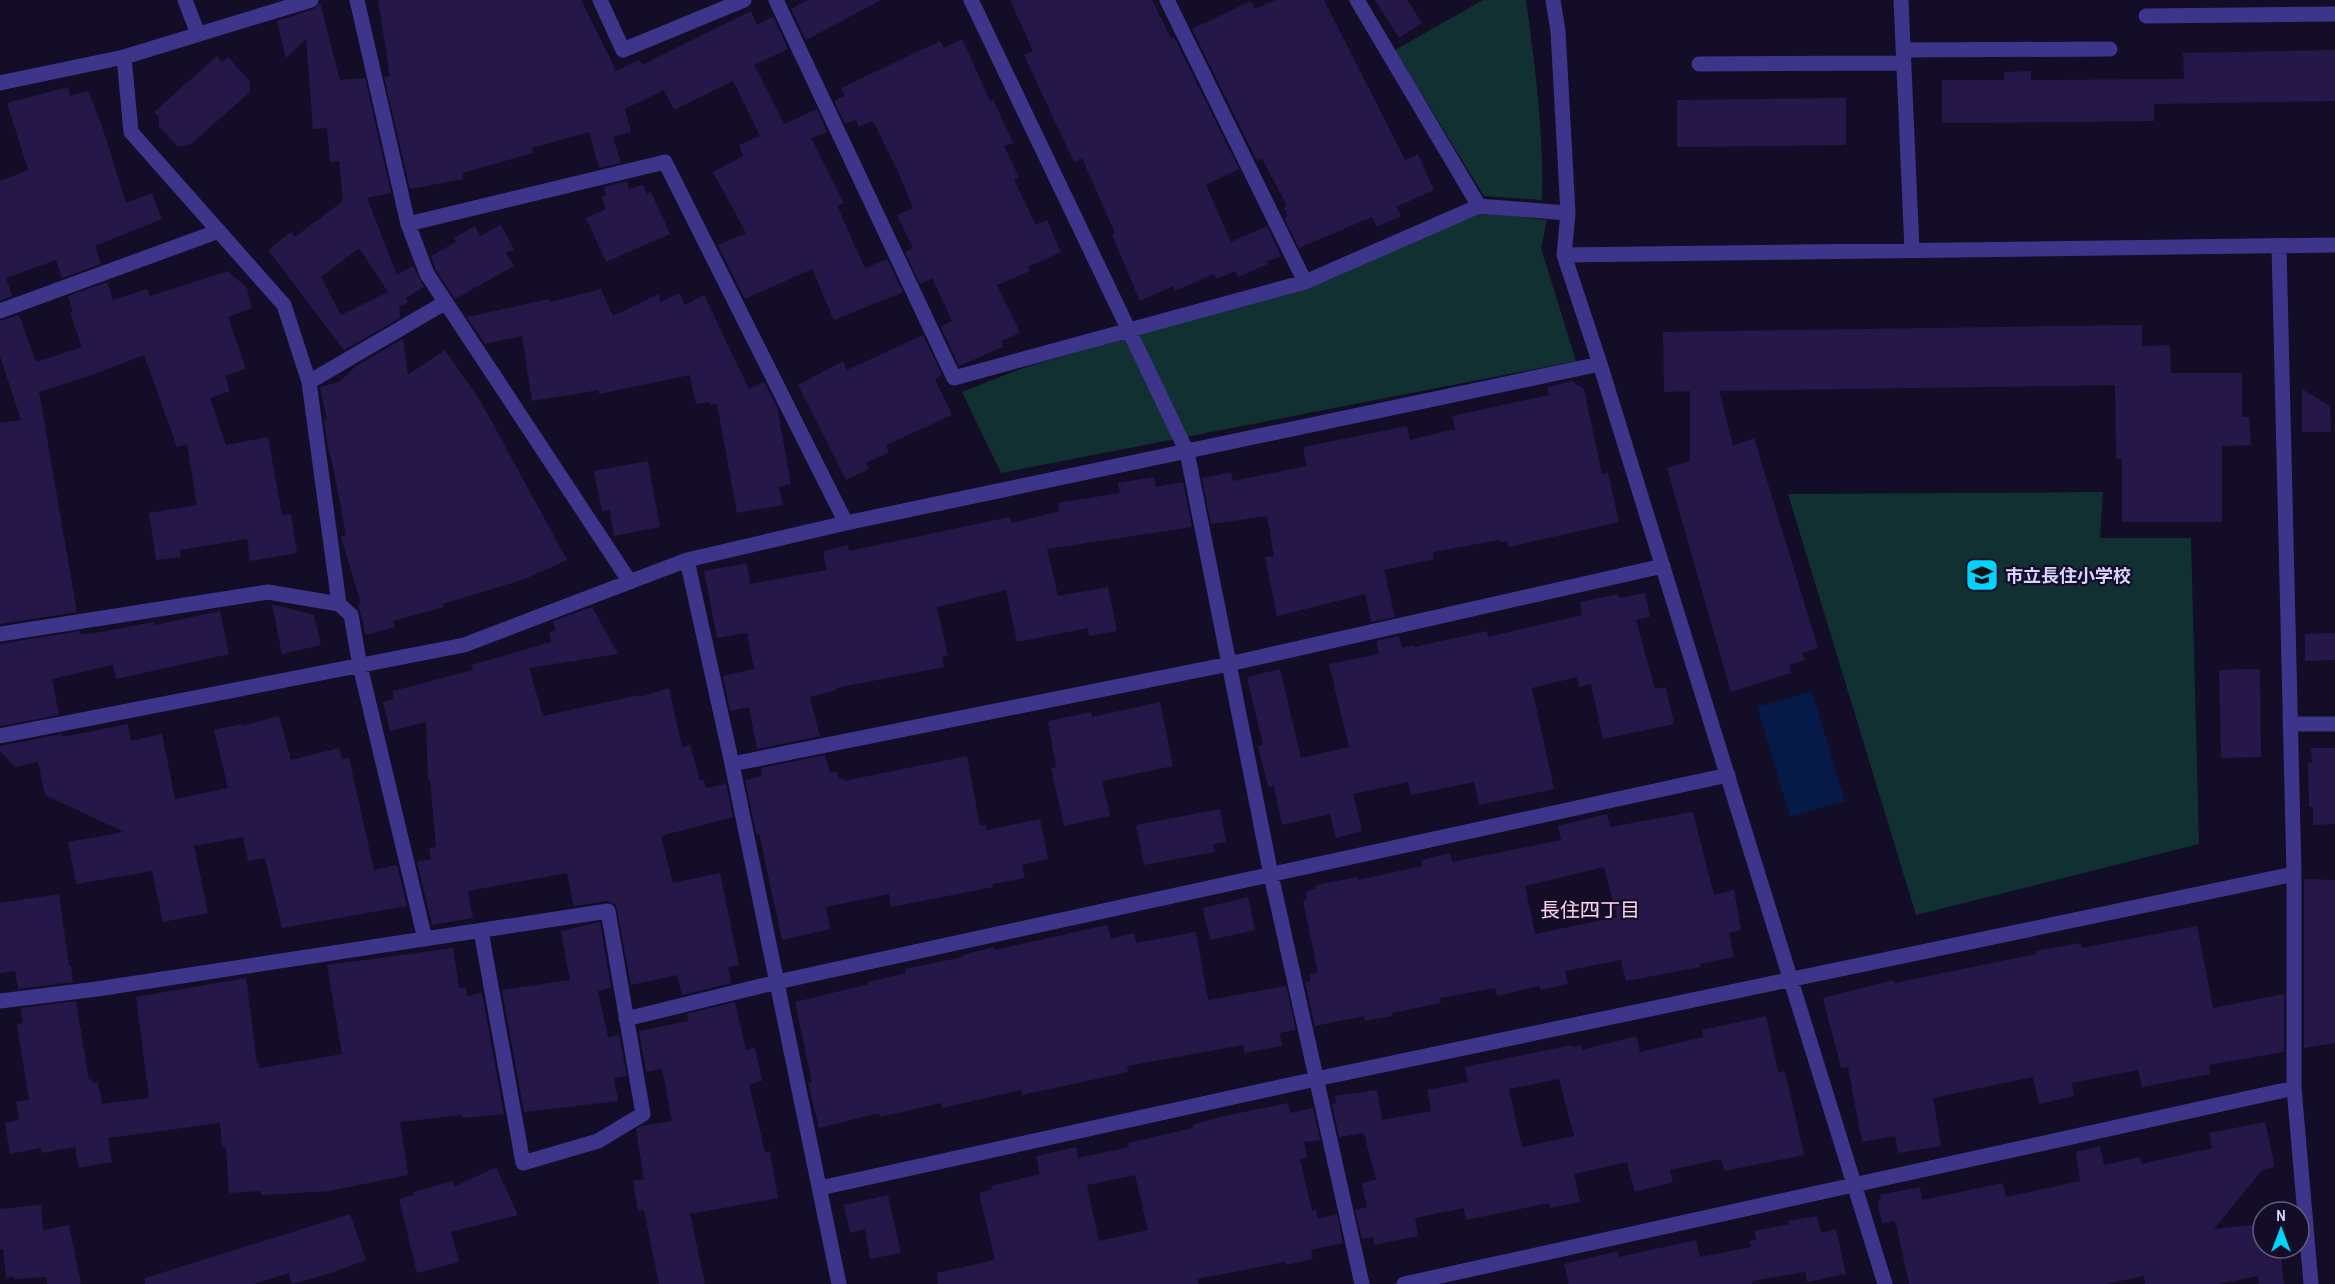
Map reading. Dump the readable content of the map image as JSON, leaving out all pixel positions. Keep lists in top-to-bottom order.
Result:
{
  "districts": ["長住四丁目"],
  "places": {
    "school or university": ["市立長住小学校"]
  },
  "north": "top"
}
